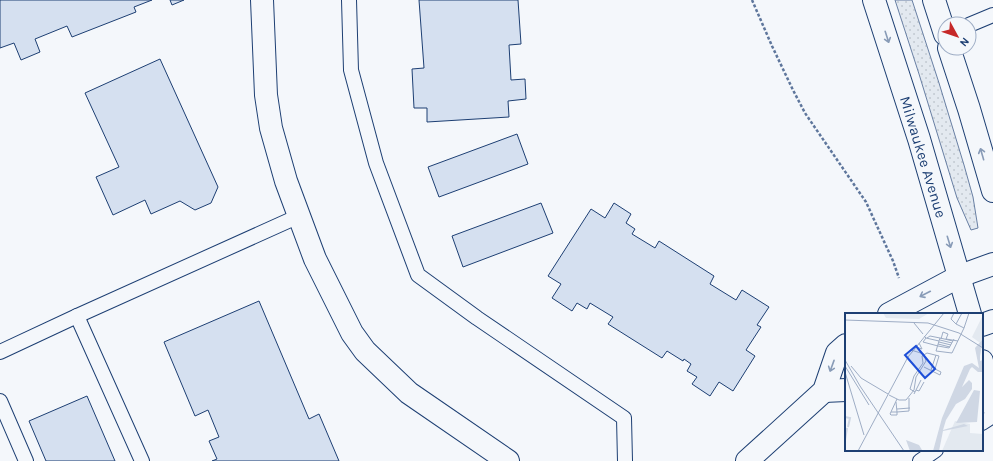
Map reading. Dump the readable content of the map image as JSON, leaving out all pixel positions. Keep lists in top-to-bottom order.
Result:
{
  "streets": {
    "street": ["Milwaukee Avenue"]
  },
  "north": "bottom right"
}
